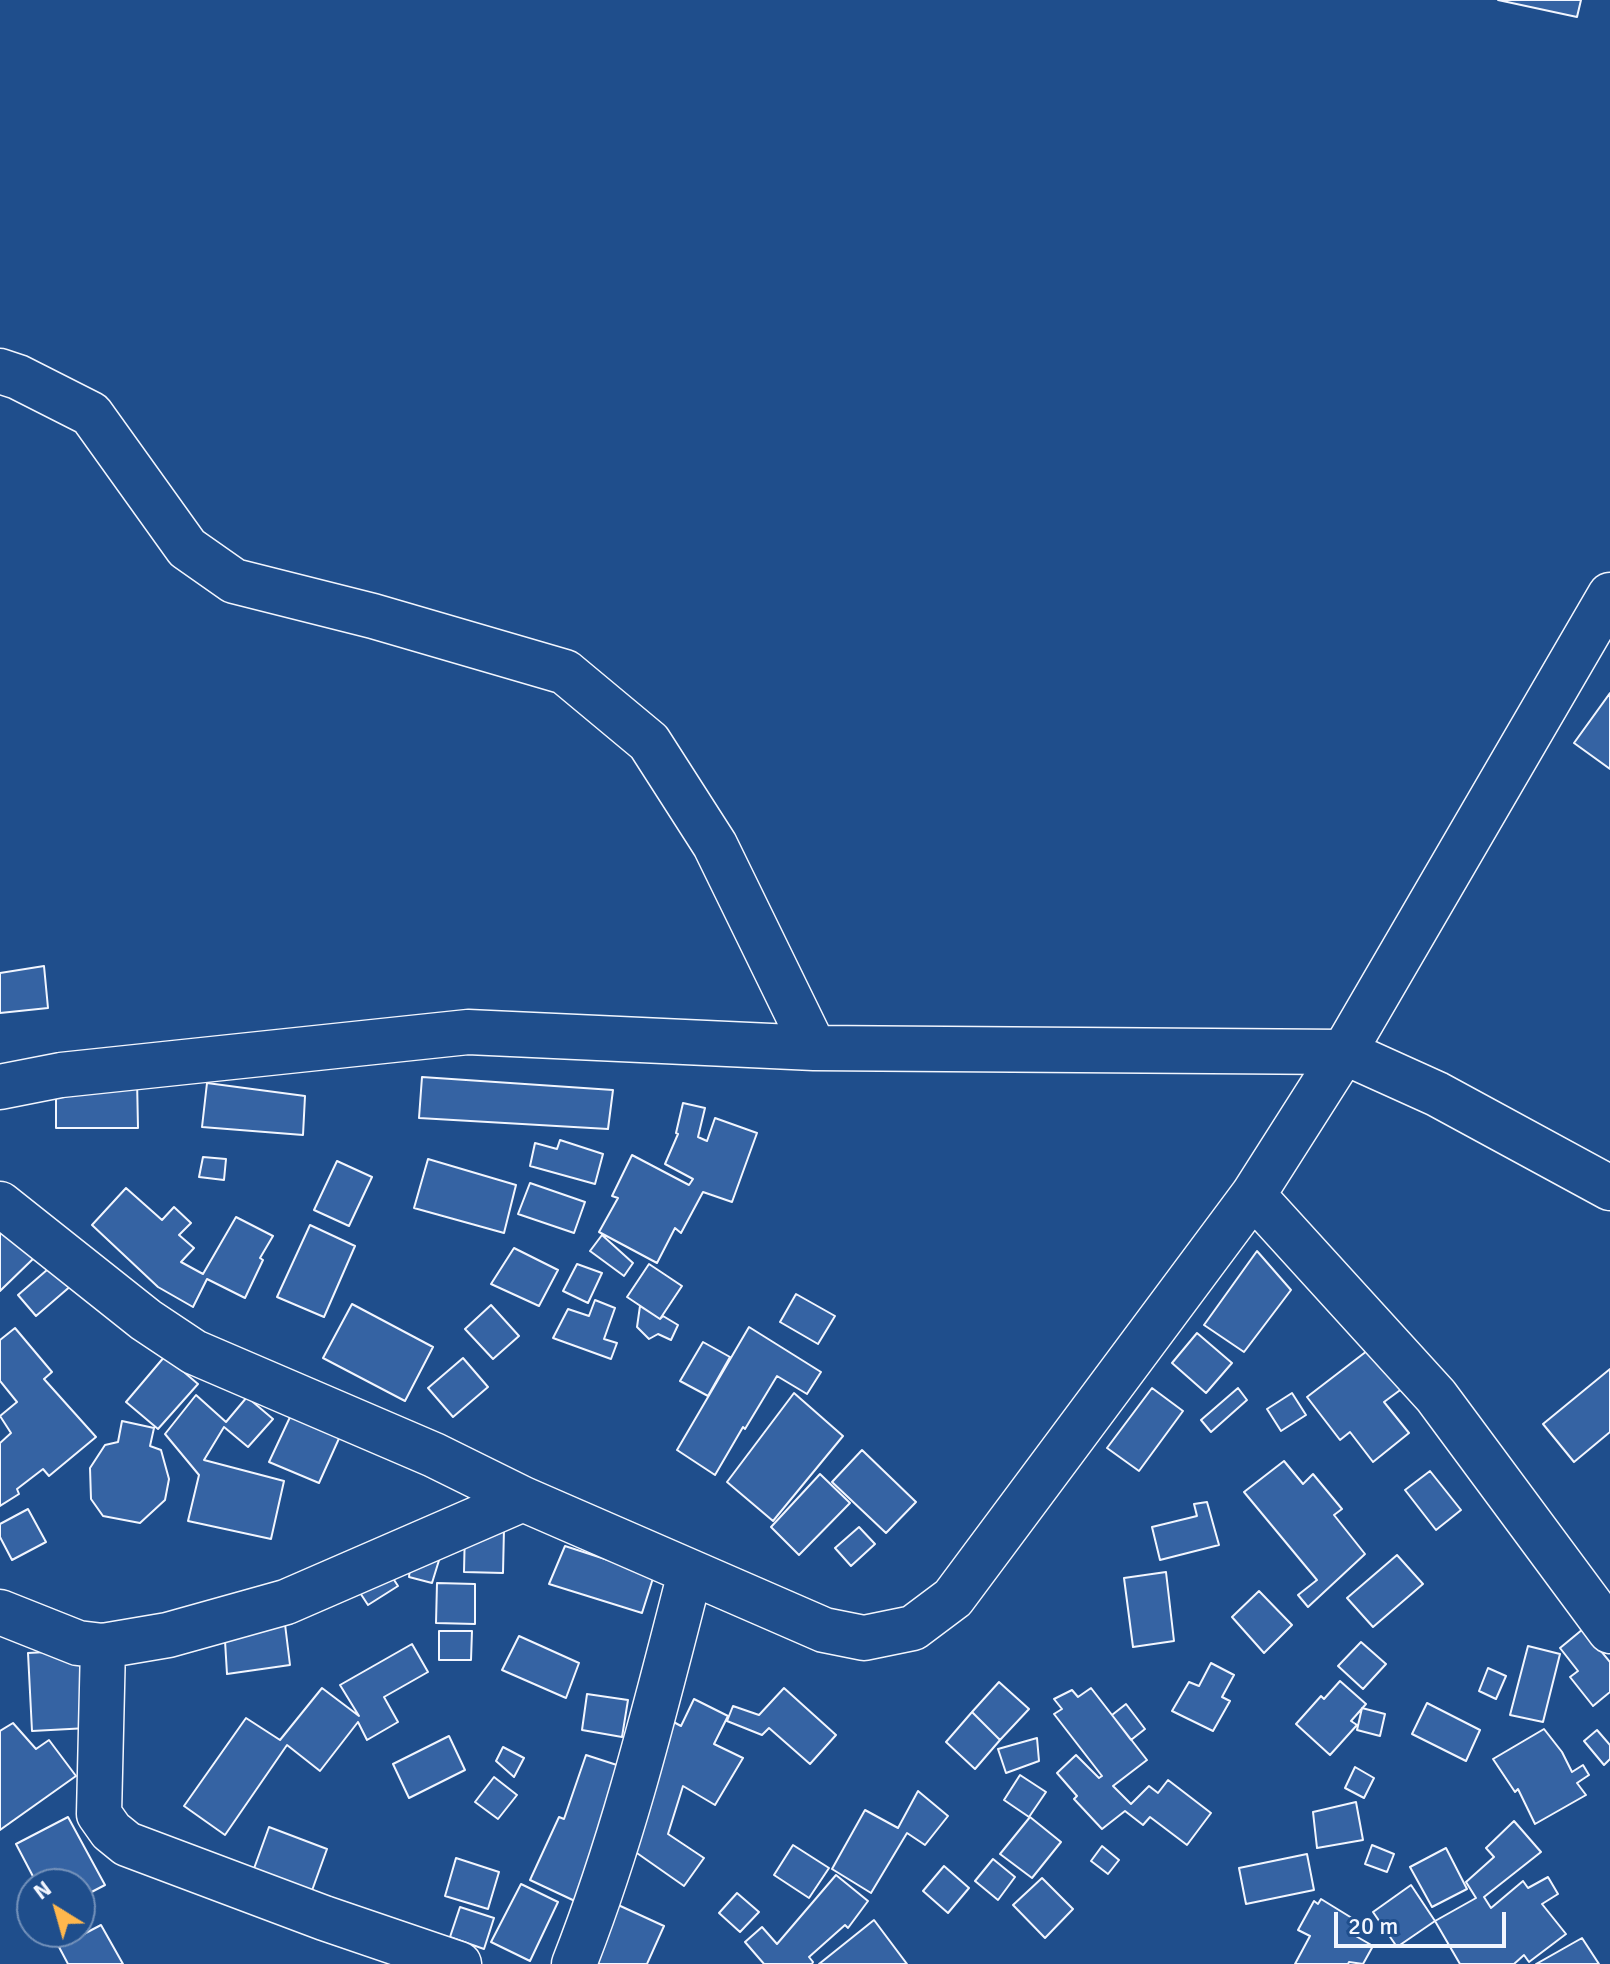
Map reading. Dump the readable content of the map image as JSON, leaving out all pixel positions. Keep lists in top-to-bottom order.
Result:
{
  "scale_bar": "20 m",
  "north": "top left"
}
